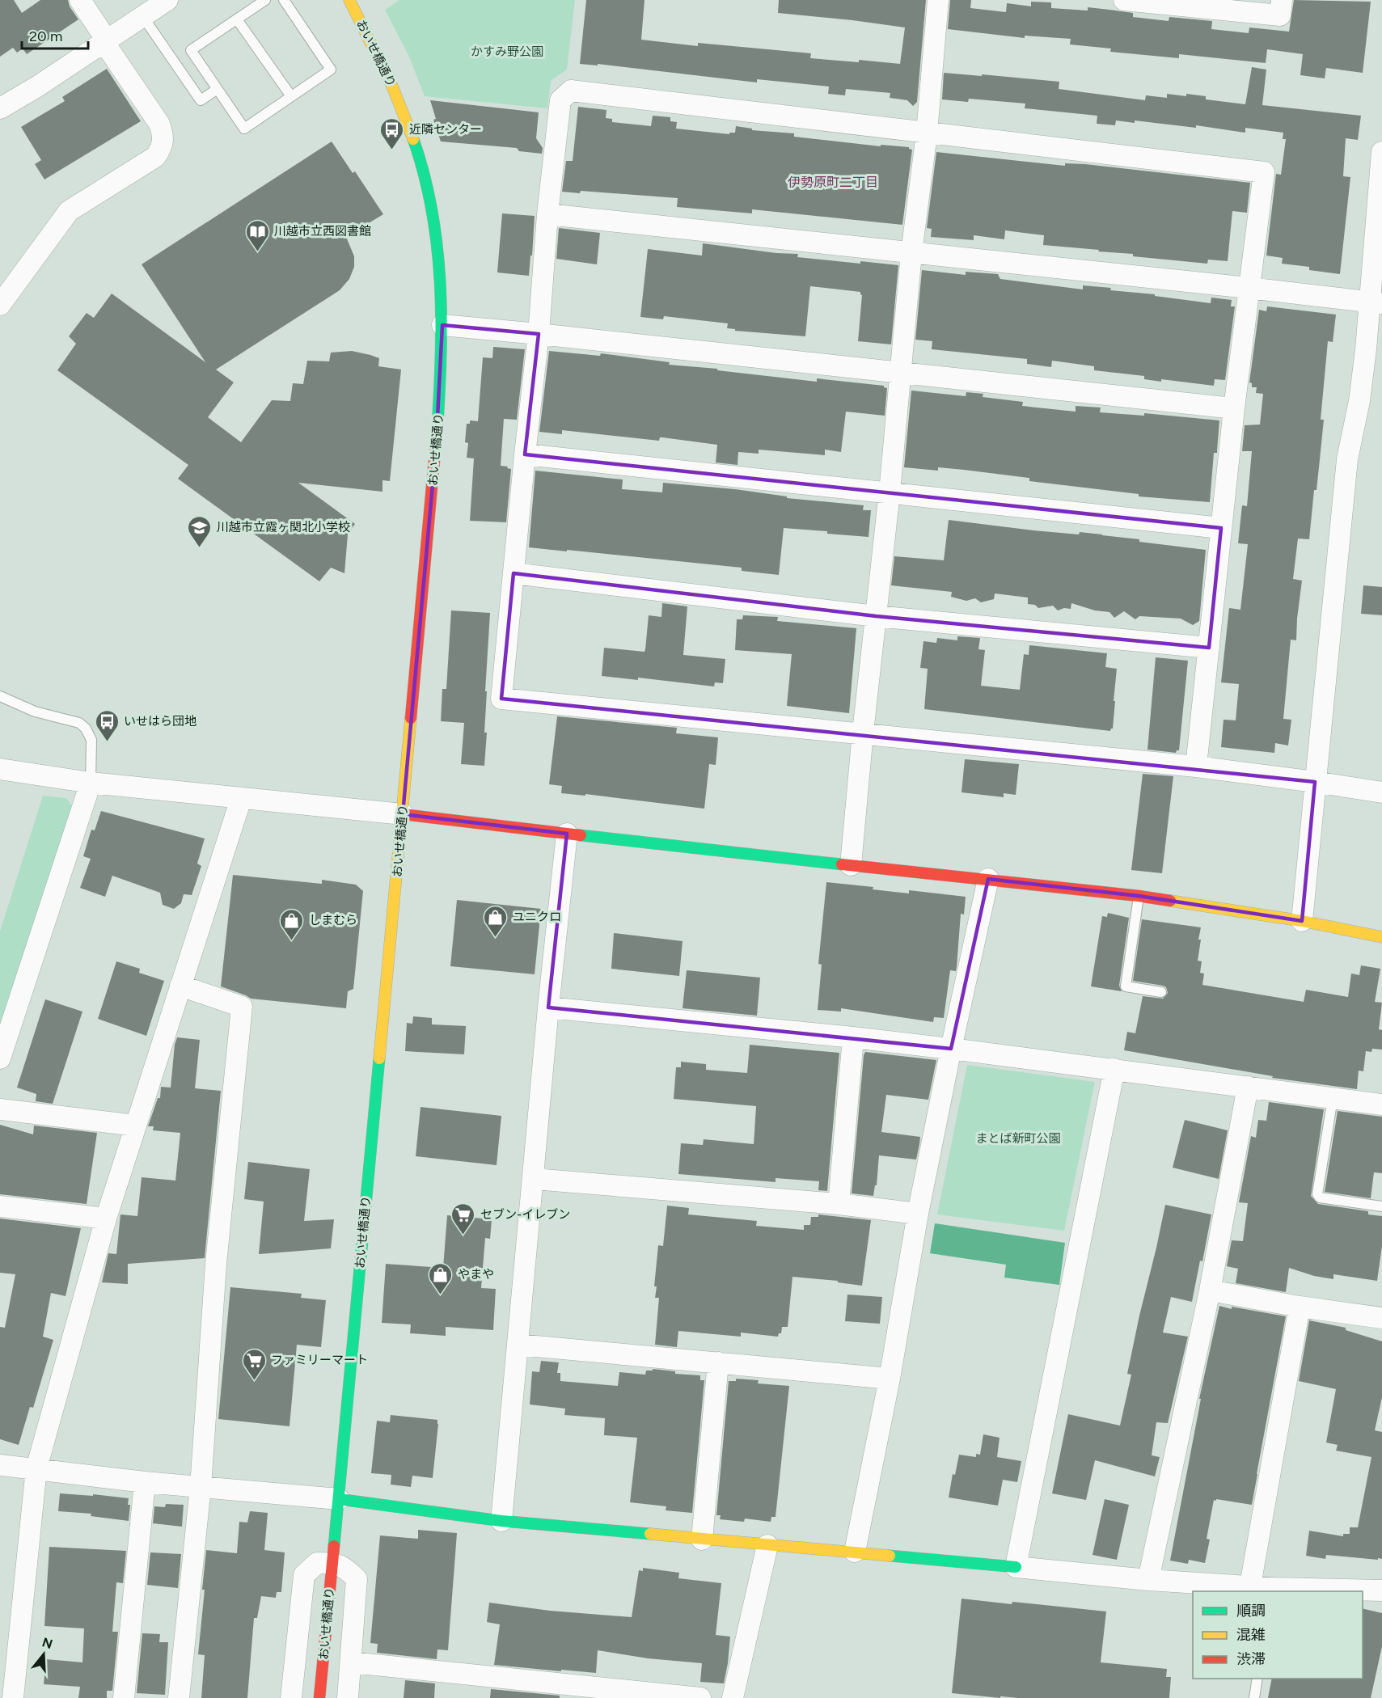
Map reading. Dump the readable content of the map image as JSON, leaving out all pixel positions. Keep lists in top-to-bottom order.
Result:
{
  "streets": {
    "street": ["おいせ橋通り"]
  },
  "districts": ["伊勢原町二丁目"],
  "parks": ["かすみ野公園", "まとば新町公園"],
  "places": {
    "bus stop": ["近隣センター", "いせはら団地"],
    "library": ["川越市立西図書館"],
    "school or university": ["川越市立霞ヶ関北小学校"],
    "shop": ["ユニクロ", "しまむら", "やまや"],
    "supermarket": ["セブン-イレブン", "ファミリーマート"]
  },
  "legend": ["順調", "混雑", "渋滞"],
  "scale_bar": "20 m",
  "north": "top"
}
